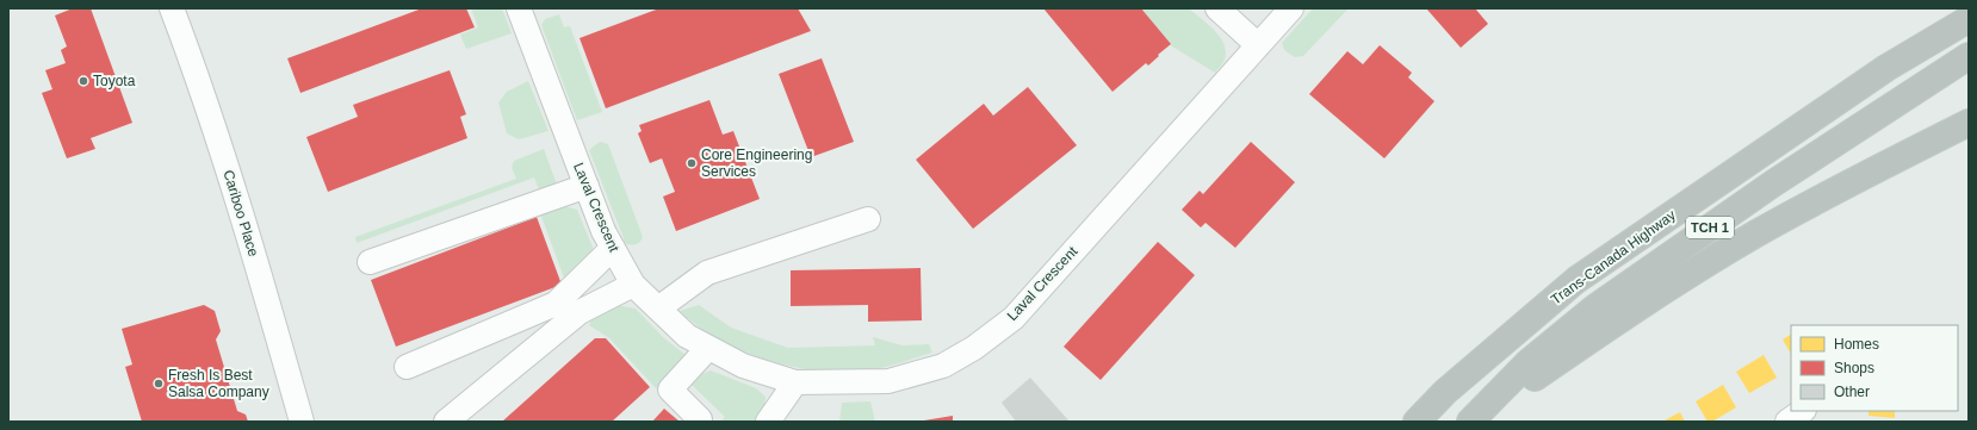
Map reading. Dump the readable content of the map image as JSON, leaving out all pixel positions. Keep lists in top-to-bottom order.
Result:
{
  "streets": {
    "highway": ["TCH 1", "Trans-Canada Highway"],
    "street": ["Laval Crescent", "Cariboo Place"]
  },
  "places": ["Toyota", "Core Engineering Services", "Fresh Is Best Salsa Company"],
  "legend": ["Homes", "Shops", "Other"]
}
